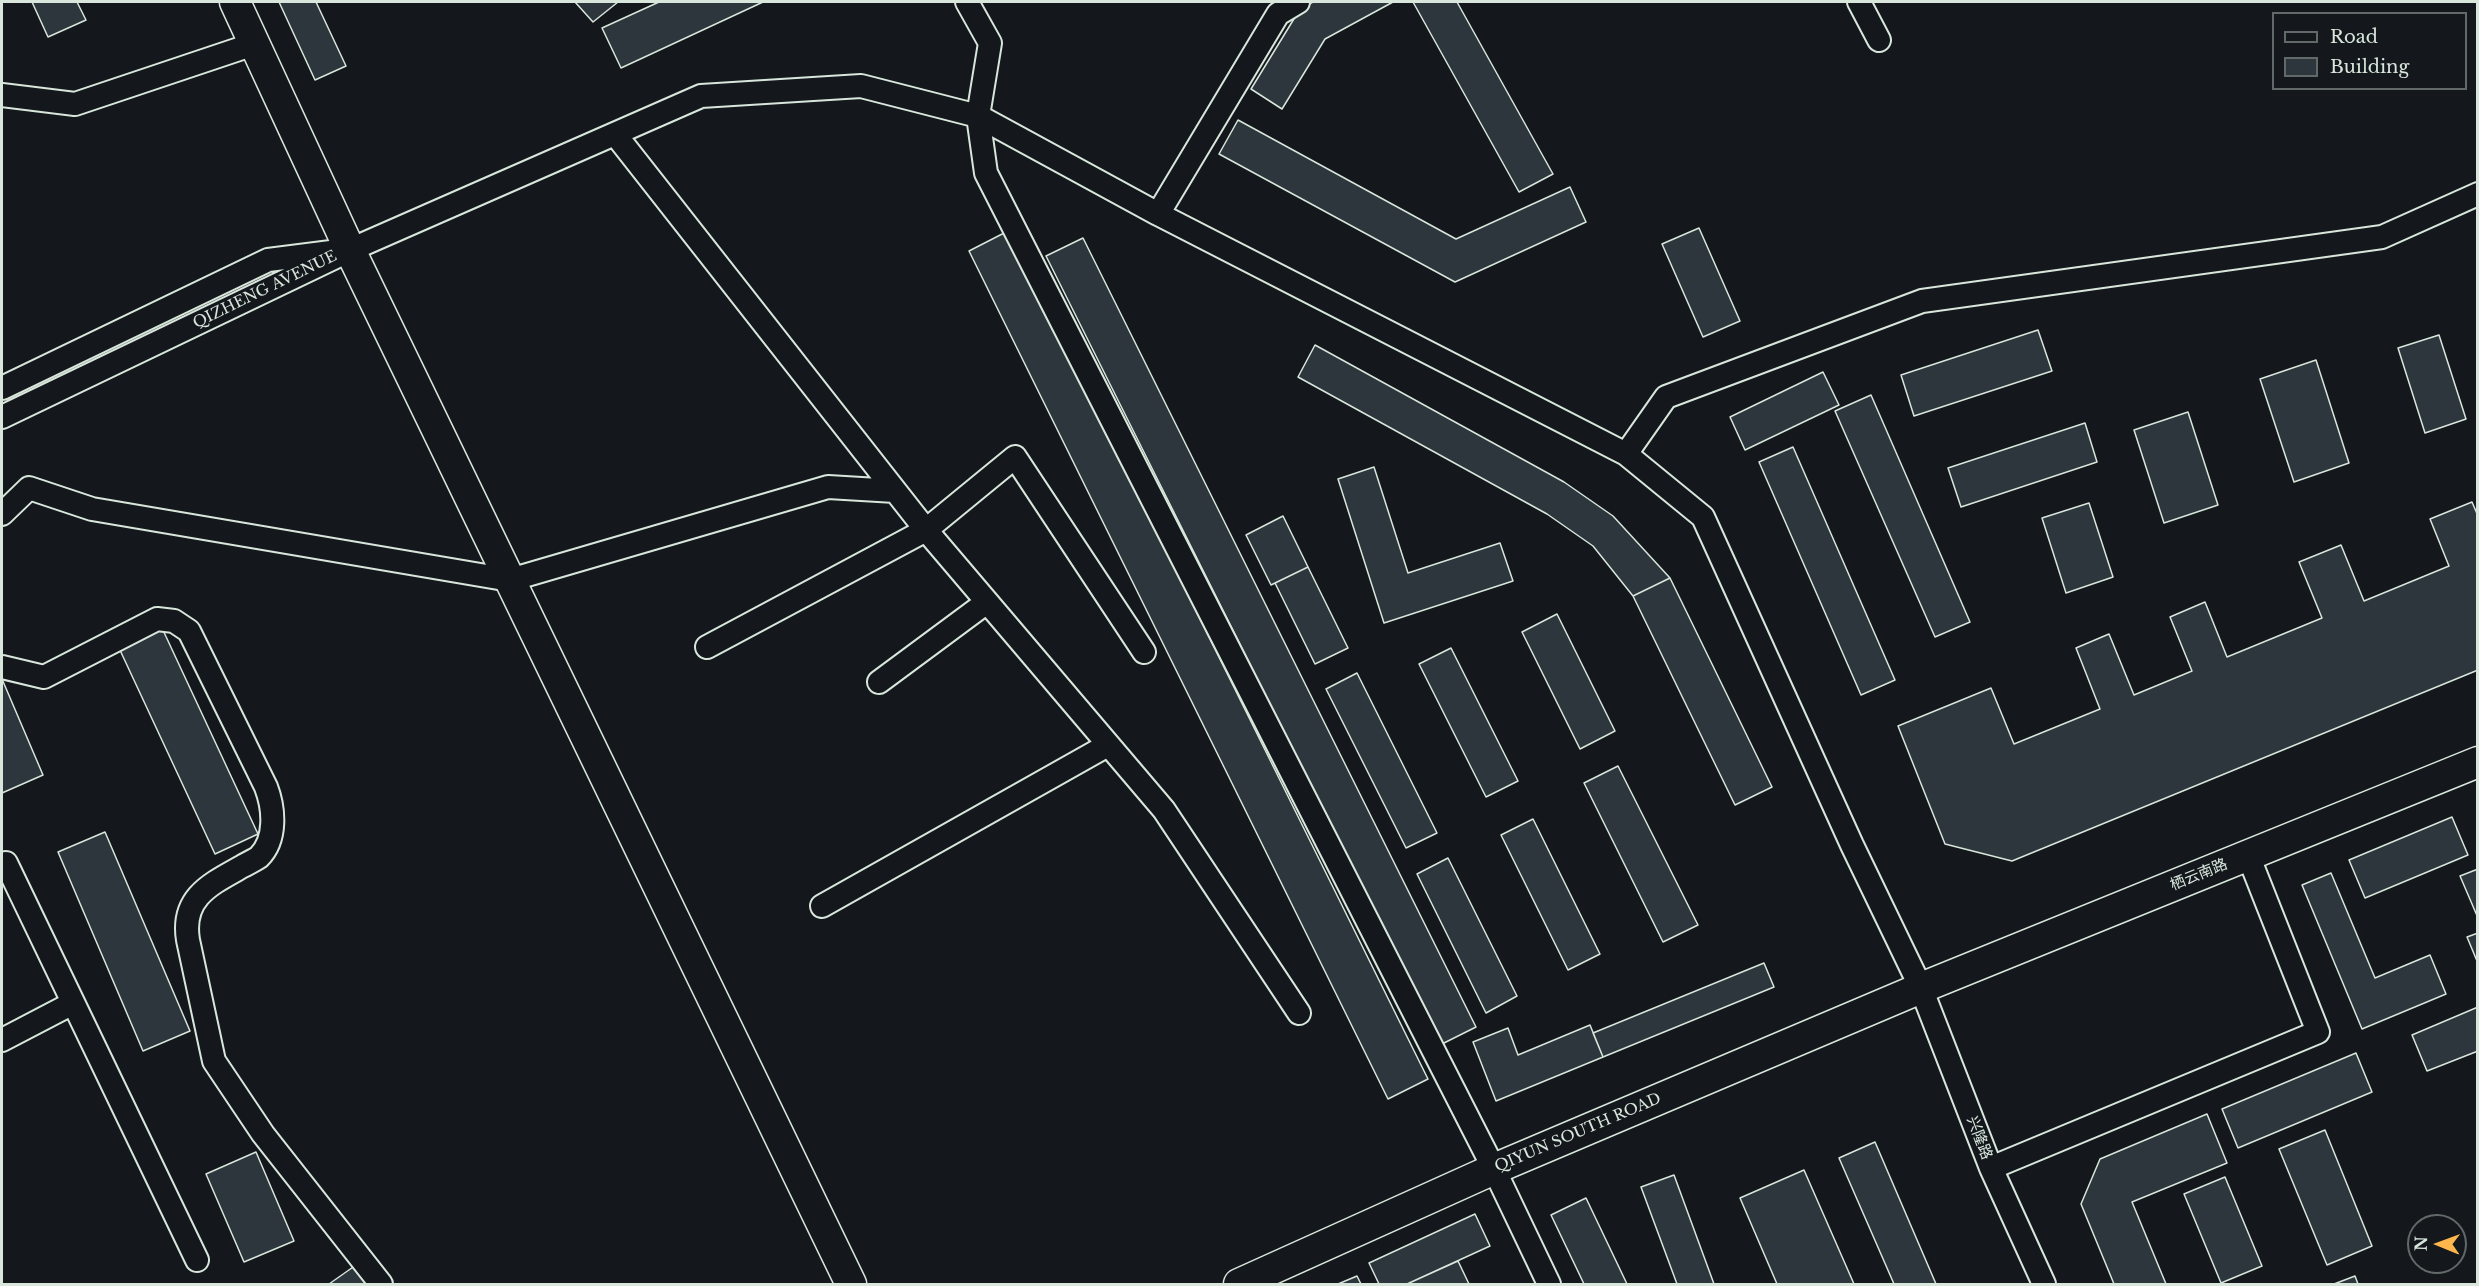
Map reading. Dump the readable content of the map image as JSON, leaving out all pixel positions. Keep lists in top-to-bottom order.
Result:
{
  "streets": {
    "main road": ["栖云南路", "QIYUN SOUTH ROAD"],
    "street": ["QIZHENG AVENUE", "兴隆路"]
  },
  "crossings": [
    ["QIZHENG AVENUE", "兴隆路"],
    ["栖云南路", "QIYUN SOUTH ROAD"],
    ["栖云南路", "兴隆路"],
    ["QIYUN SOUTH ROAD", "兴隆路"]
  ],
  "legend": ["Road", "Building"],
  "north": "left"
}
